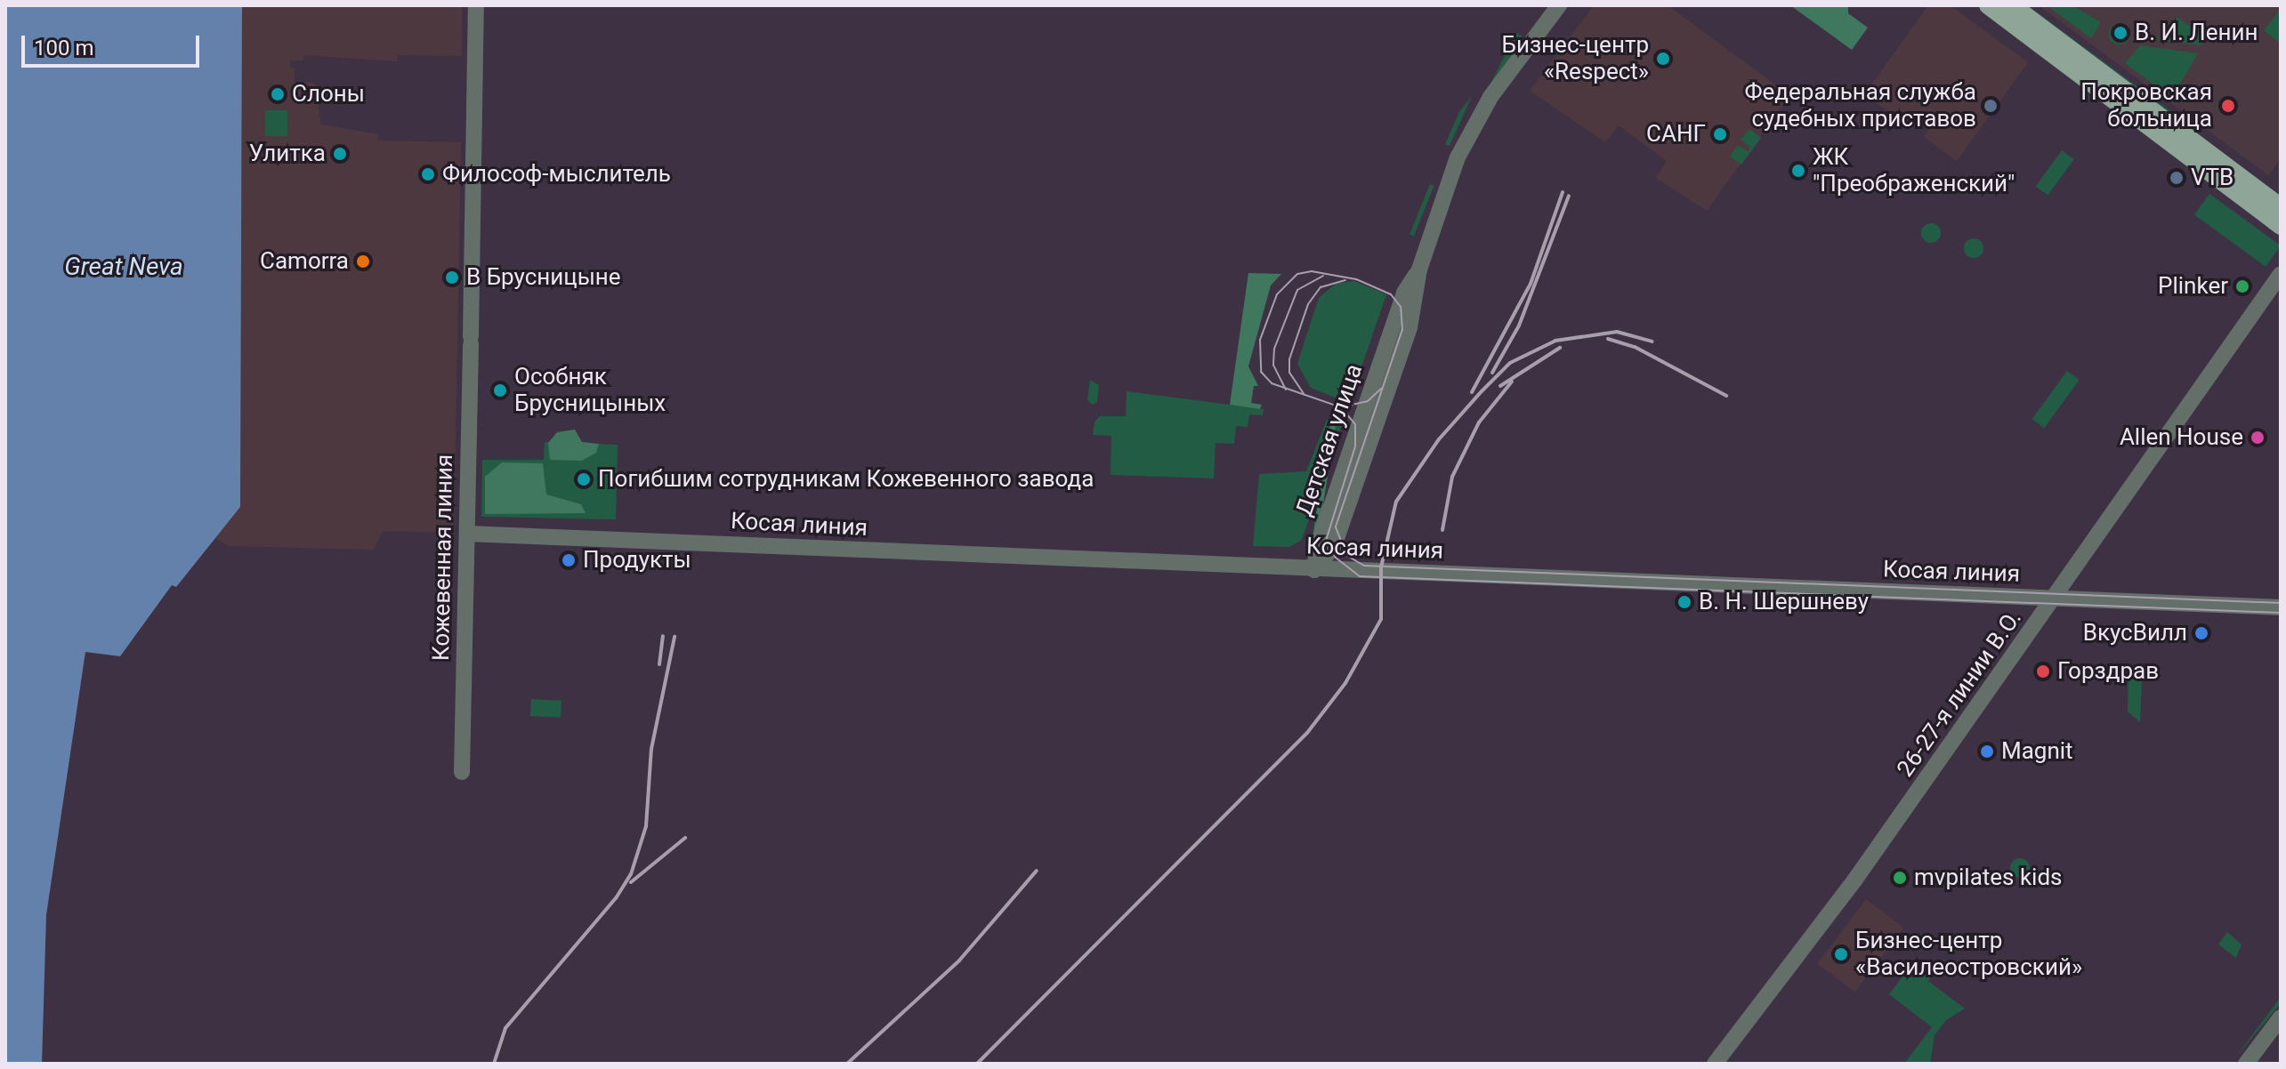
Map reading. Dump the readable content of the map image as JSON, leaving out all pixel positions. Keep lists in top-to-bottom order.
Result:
{
  "streets": {
    "street": [
      "Детская улица",
      "Косая линия",
      "Кожевенная линия",
      "26-27-я линии В.О."
    ]
  },
  "crossings": [
    ["Детская улица", "Косая линия"],
    ["Косая линия", "Кожевенная линия"],
    ["Косая линия", "26-27-я линии В.О."]
  ],
  "water": ["Great Neva"],
  "places": [
    "В. И. Ленин",
    "Бизнес-центр «Respect»",
    "Слоны",
    "Федеральная служба судебных приставов",
    "Покровская больница",
    "САНГ",
    "Улитка",
    "ЖК \"Преображенский\"",
    "Философ-мыслитель",
    "VTB",
    "Camorra",
    "В Брусницыне",
    "Plinker",
    "Особняк Брусницыных",
    "Allen House",
    "Погибшим сотрудникам Кожевенного завода",
    "Продукты",
    "В. Н. Шершневу",
    "ВкусВилл",
    "Горздрав",
    "Magnit",
    "mvpilates kids",
    "Бизнес-центр «Василеостровский»"
  ],
  "scale_bar": "100 m"
}
